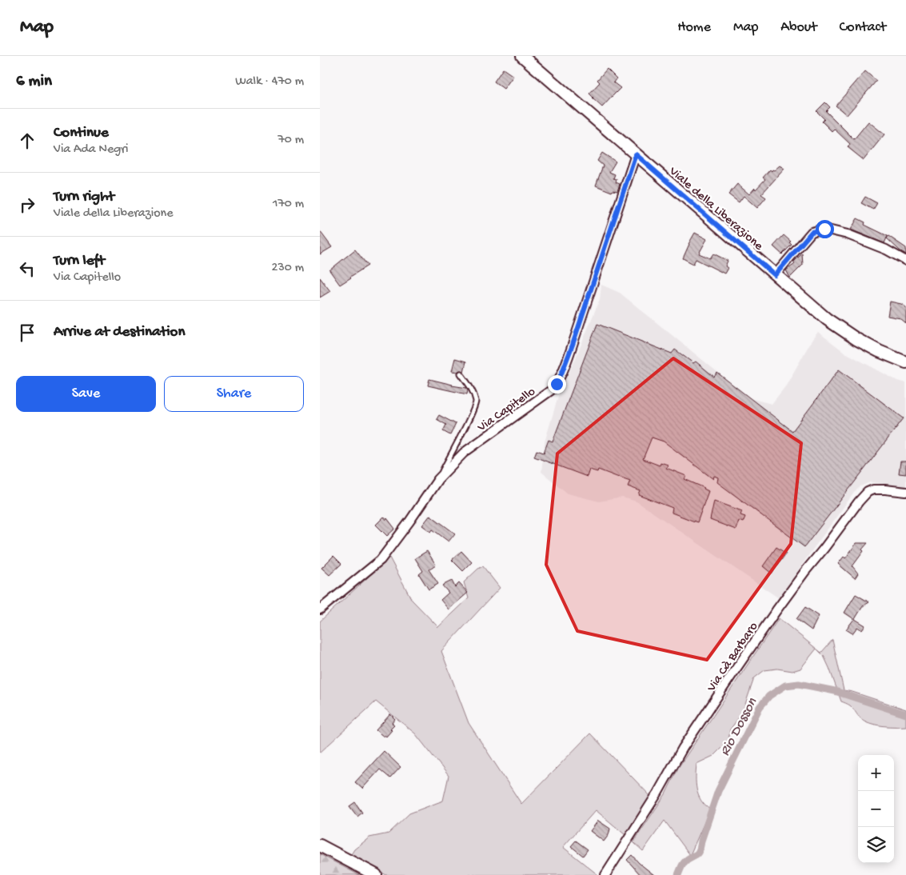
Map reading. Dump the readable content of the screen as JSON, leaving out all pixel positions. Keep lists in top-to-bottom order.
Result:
{
  "streets": {
    "street": ["Viale della Liberazione", "Via Capitello", "Via Cà Barbaro"]
  },
  "crossings": [
    ["Viale della Liberazione", "Via Capitello"]
  ],
  "water": ["Rio Dosson"],
  "page": {
    "header": "Map",
    "nav": [
      "Home",
      "Map",
      "About",
      "Contact"
    ],
    "heading": ["6 min", "Walk · 470 m"],
    "list": [
      ["Continue", "Via Ada Negri", "70 m"],
      ["Turn right", "Viale della Liberazione", "170 m"],
      ["Turn left", "Via Capitello", "230 m"],
      "Arrive at destination"
    ],
    "buttons": ["Save", "Share"],
    "map_buttons": ["+", "−"]
  }
}
